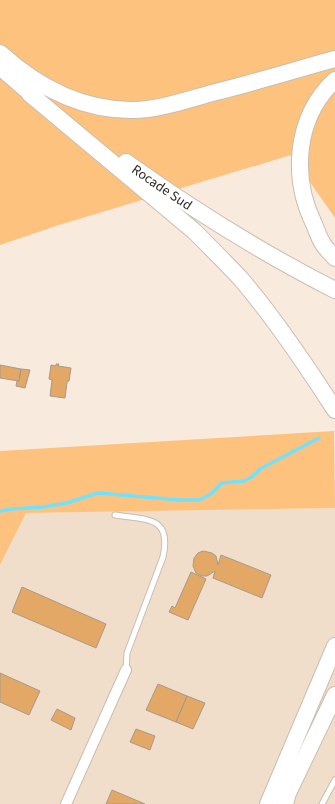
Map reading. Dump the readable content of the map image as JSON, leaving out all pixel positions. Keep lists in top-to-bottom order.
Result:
{
  "streets": {
    "main road": ["Rocade Sud"]
  }
}
